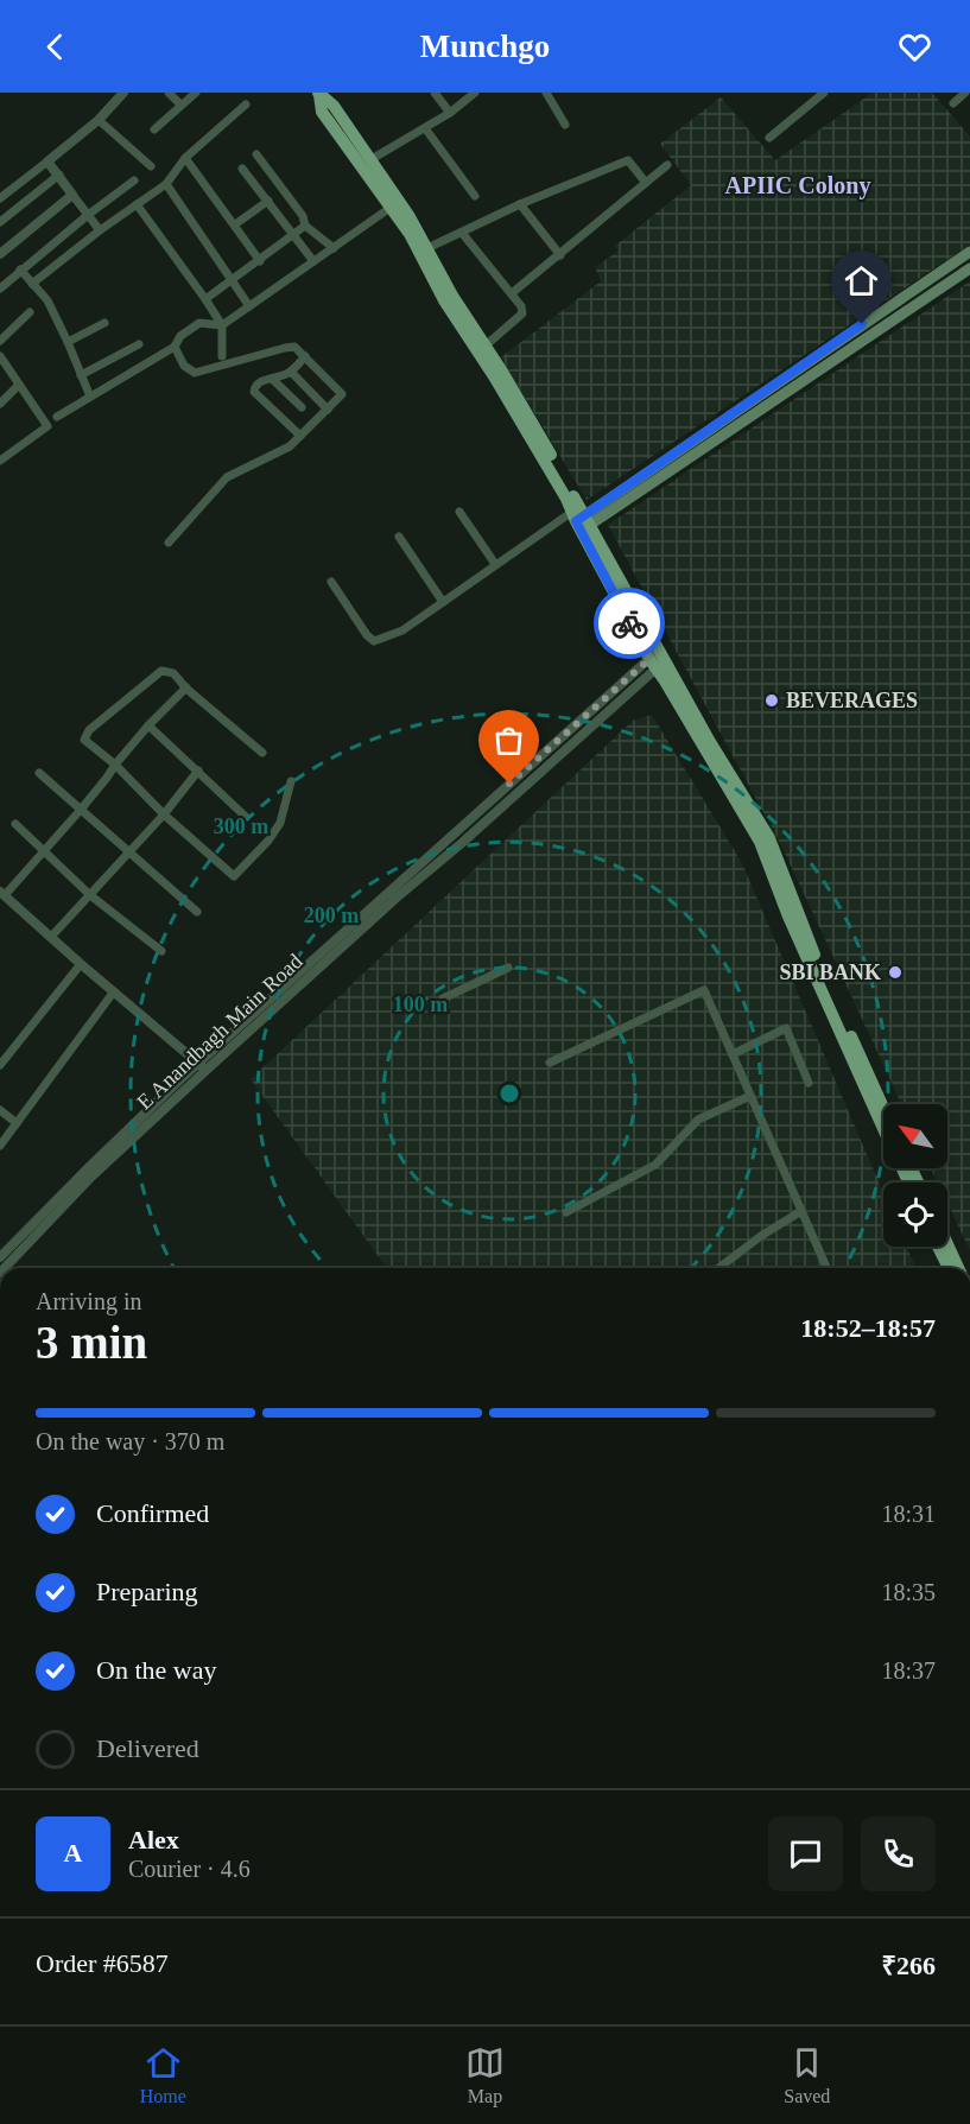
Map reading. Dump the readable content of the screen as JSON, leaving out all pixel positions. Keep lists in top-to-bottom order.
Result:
{
  "streets": {
    "street": ["E Anandbagh Main Road"]
  },
  "districts": ["APIIC Colony"],
  "places": ["BEVERAGES", "SBI BANK"],
  "north": "top left",
  "page": {
    "header": "Munchgo",
    "heading": ["3 min", "Arriving in", "18:52–18:57"],
    "panel": [
      "Alex",
      "Courier · 4.6",
      "Order #6587",
      "₹266"
    ],
    "bar": "On the way · 370 m",
    "list": [
      ["Confirmed", "18:31"],
      ["Preparing", "18:35"],
      ["On the way", "18:37"],
      "Delivered"
    ],
    "round": "A",
    "tabs": ["Home", "Map", "Saved"]
  },
  "rings": ["300 m", "200 m", "100 m"]
}
